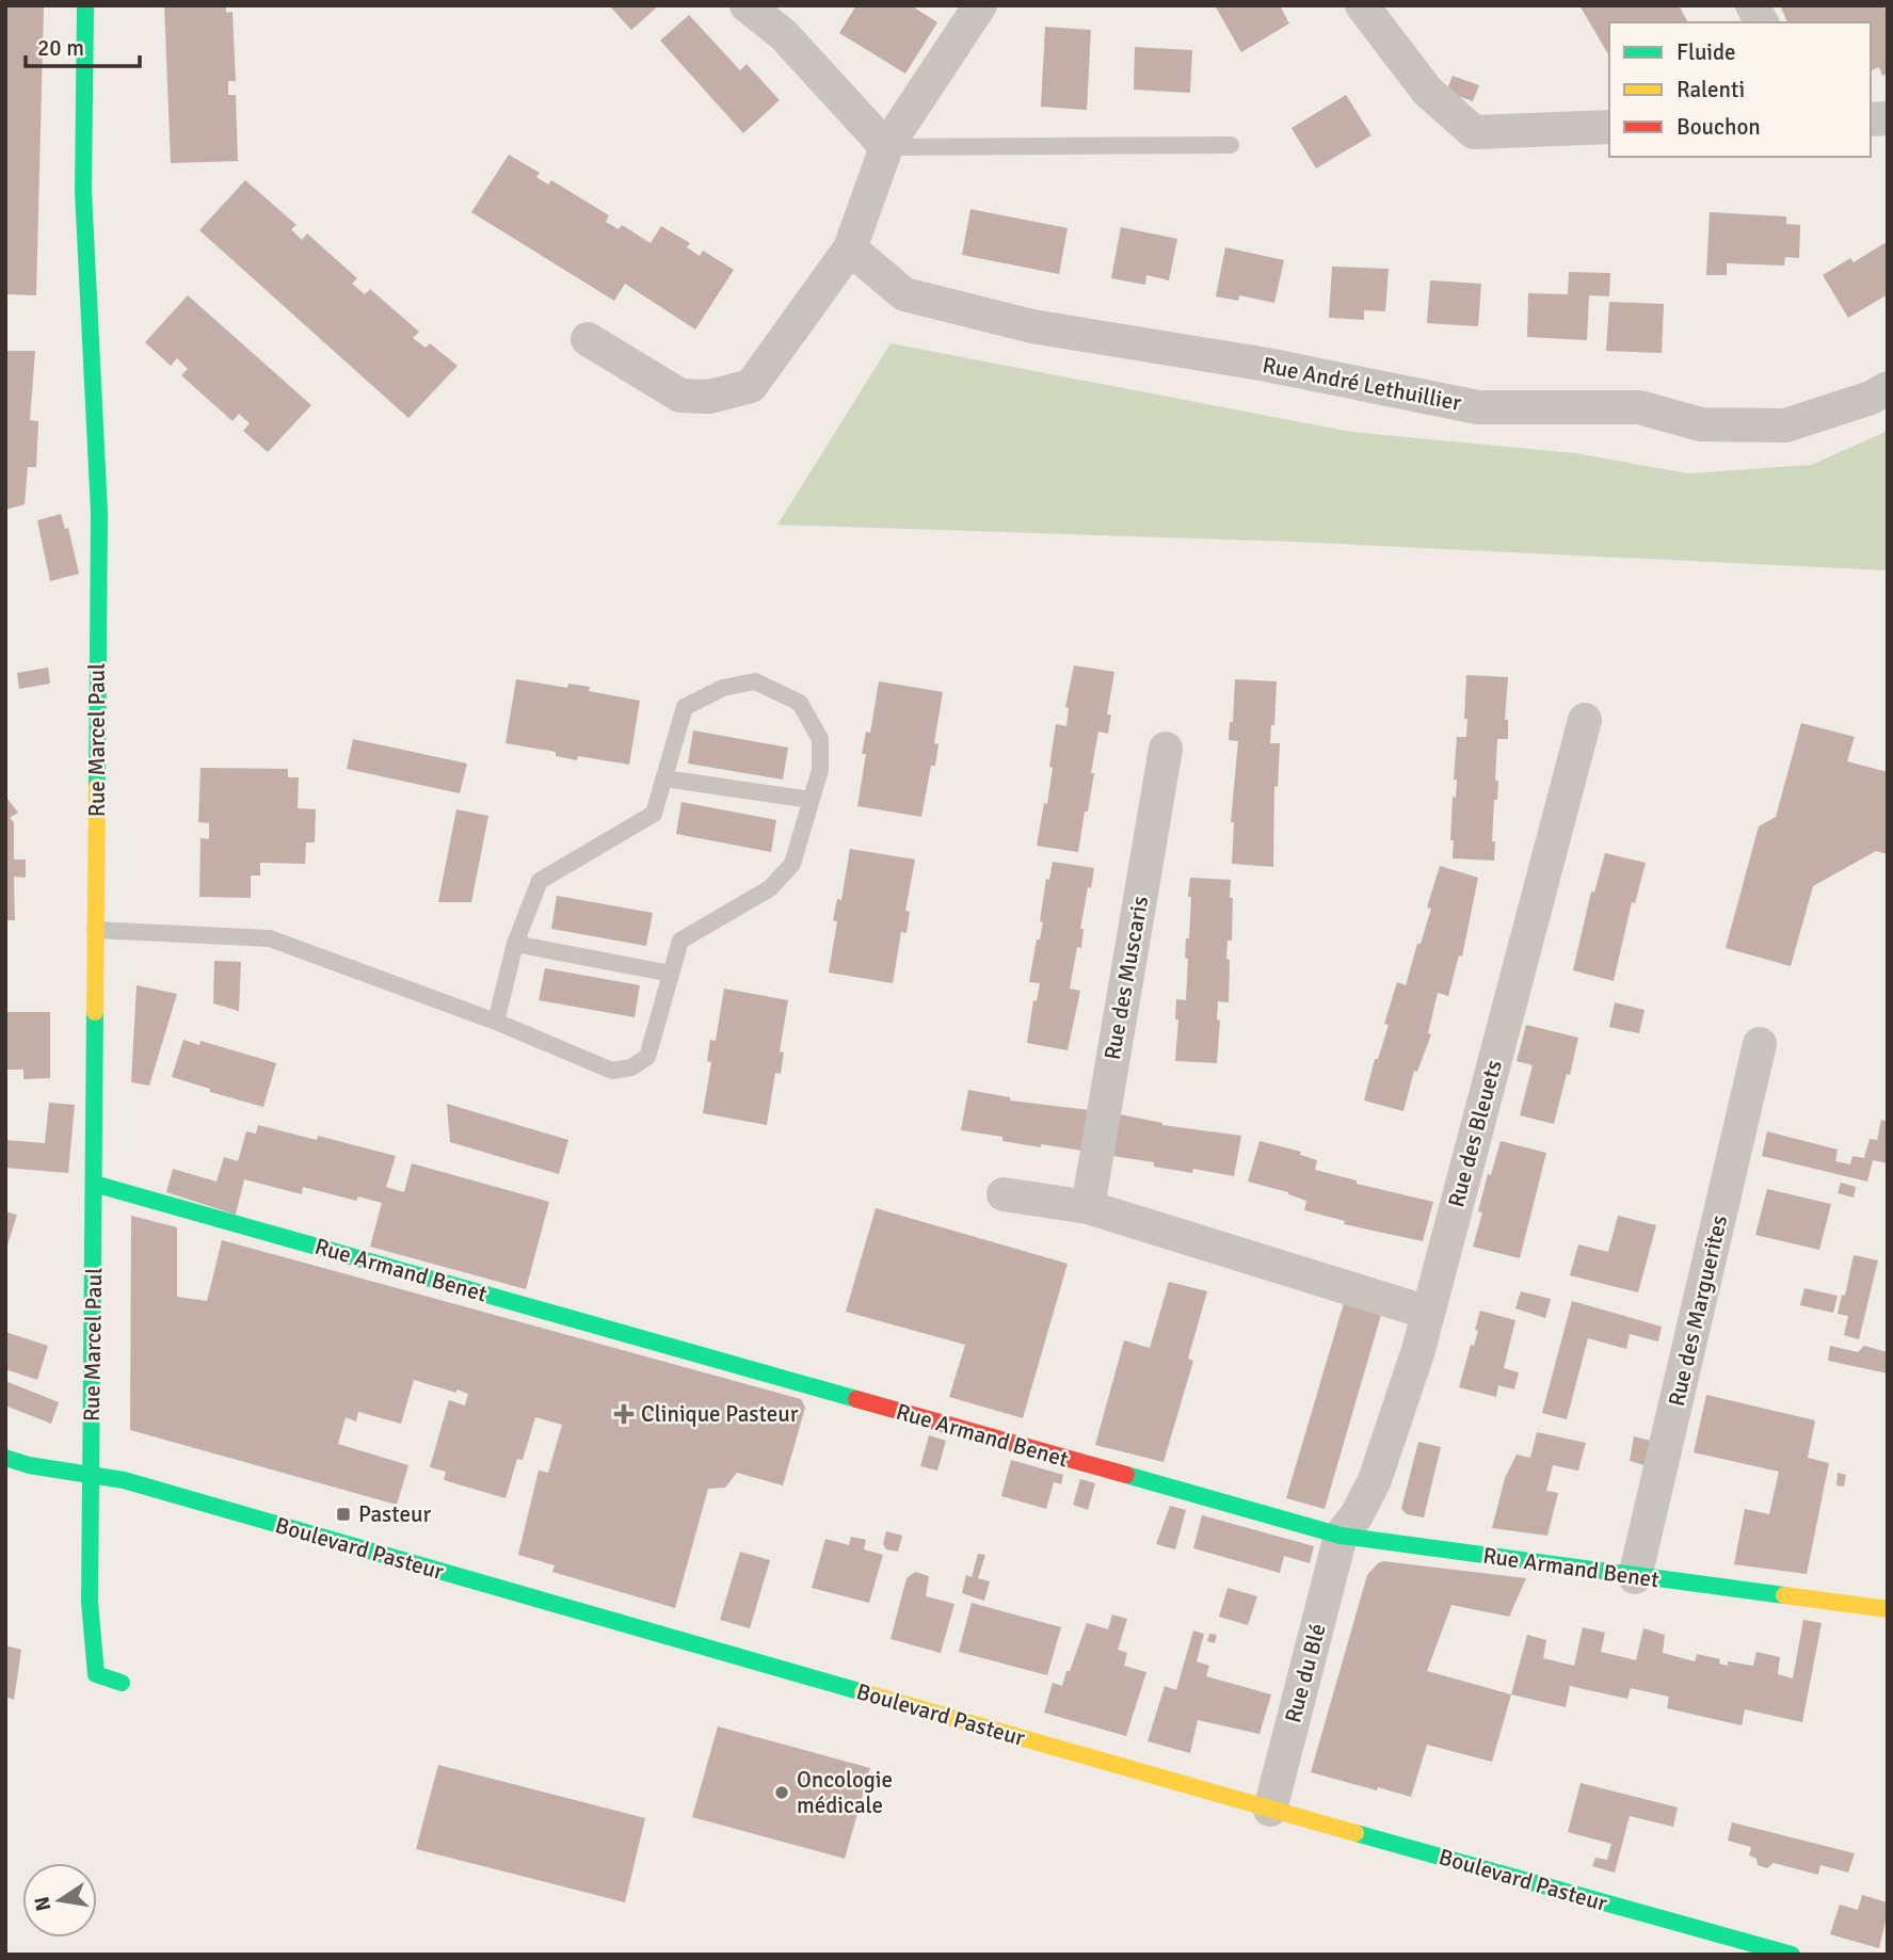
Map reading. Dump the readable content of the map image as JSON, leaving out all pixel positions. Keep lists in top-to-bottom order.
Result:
{
  "streets": {
    "street": [
      "Rue André Lethuillier",
      "Rue Marcel Paul",
      "Rue des Muscaris",
      "Rue des Bleuets",
      "Rue Armand Benet",
      "Rue des Marguerites",
      "Boulevard Pasteur",
      "Rue du Blé"
    ]
  },
  "crossings": [
    ["Rue Marcel Paul", "Rue Armand Benet"],
    ["Rue Marcel Paul", "Boulevard Pasteur"],
    ["Rue des Bleuets", "Rue Armand Benet"],
    ["Rue des Bleuets", "Rue du Blé"],
    ["Rue Armand Benet", "Rue des Marguerites"],
    ["Rue Armand Benet", "Rue du Blé"],
    ["Boulevard Pasteur", "Rue du Blé"]
  ],
  "places": {
    "health": ["Clinique Pasteur"],
    "transit": ["Pasteur"],
    "other": ["Oncologie médicale"]
  },
  "legend": ["Fluide", "Ralenti", "Bouchon"],
  "scale_bar": "20 m",
  "north": "left"
}
